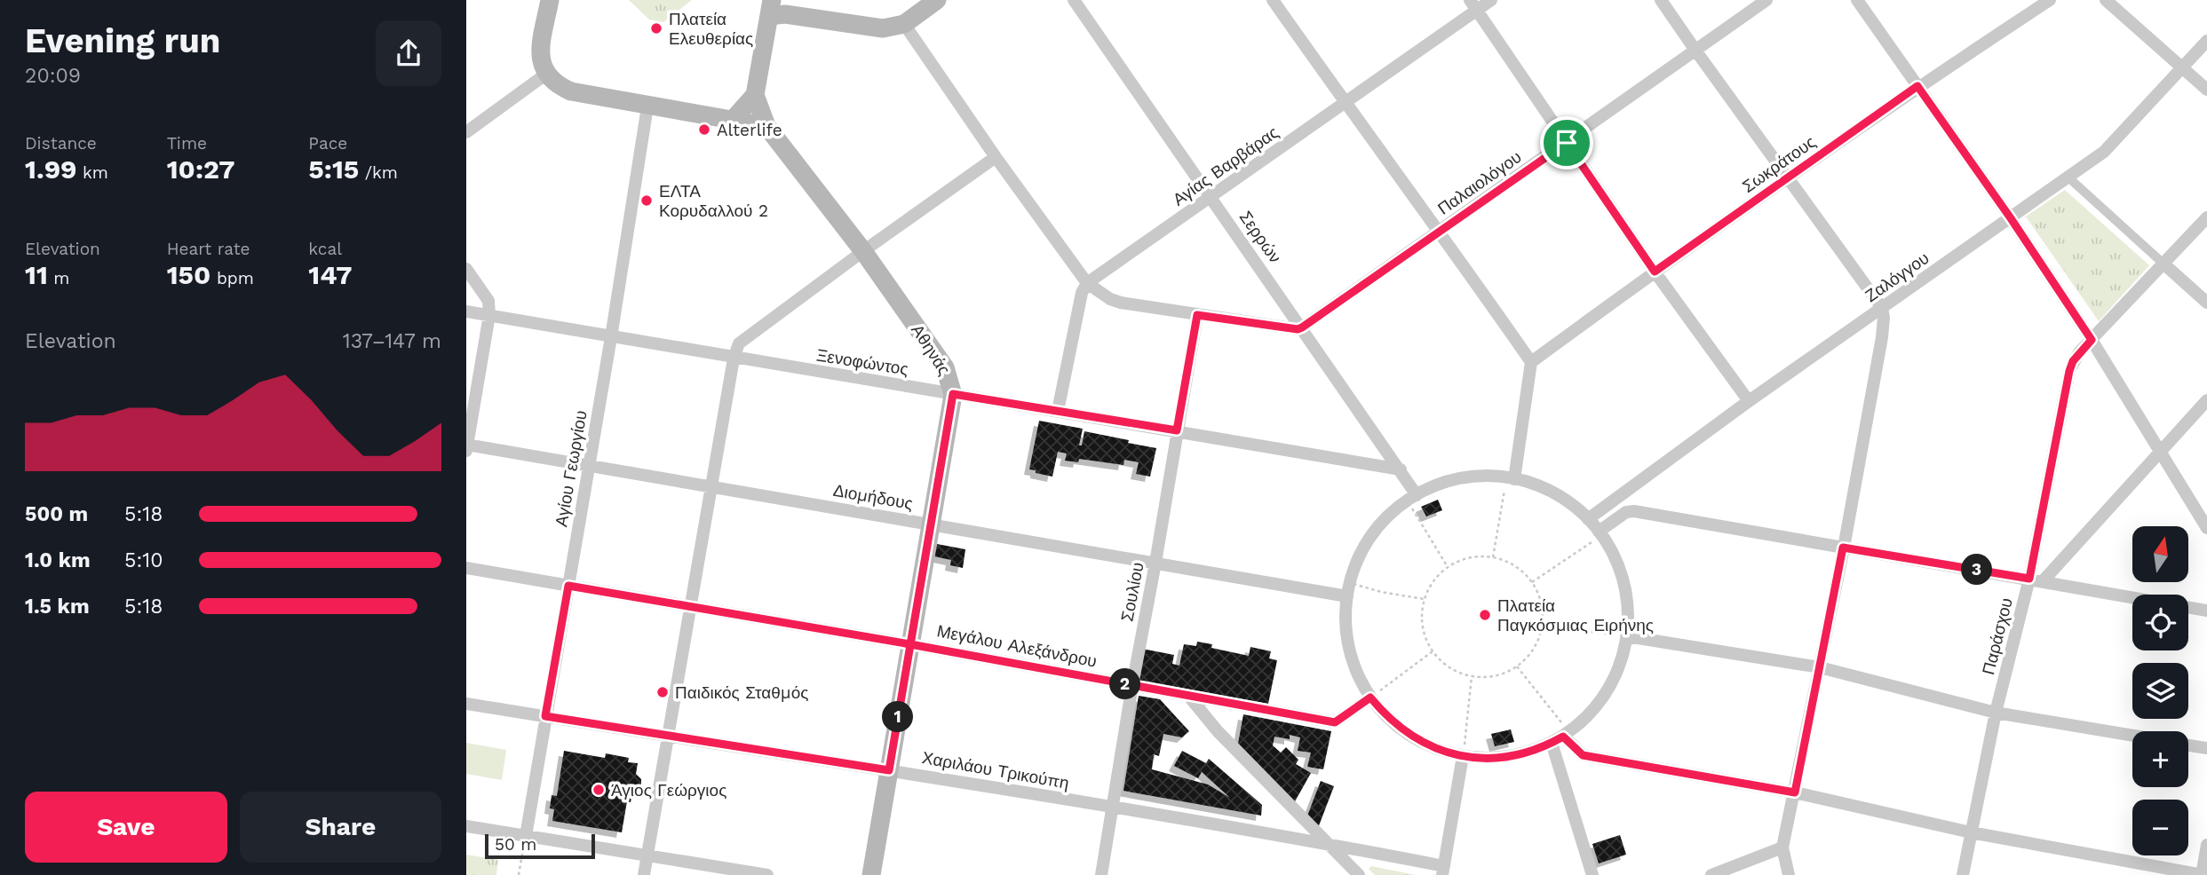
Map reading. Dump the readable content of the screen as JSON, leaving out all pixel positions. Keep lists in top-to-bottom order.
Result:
{
  "streets": {
    "main road": ["Αθηνάς"],
    "street": [
      "Σωκράτους",
      "Αγίας Βαρβάρας",
      "Παλαιολόγου",
      "Σερρών",
      "Ζαλόγγου",
      "Ξενοφώντος",
      "Αγίου Γεωργίου",
      "Διομήδους",
      "Σουλίου",
      "Παράσχου",
      "Μεγάλου Αλεξάνδρου",
      "Χαριλάου Τρικούπη"
    ]
  },
  "crossings": [
    ["Αγίας Βαρβάρας", "Σερρών"],
    ["Παλαιολόγου", "Σερρών"],
    ["Σερρών", "Ξενοφώντος"],
    ["Αθηνάς", "Ξενοφώντος"],
    ["Αθηνάς", "Διομήδους"],
    ["Αθηνάς", "Μεγάλου Αλεξάνδρου"],
    ["Αθηνάς", "Χαριλάου Τρικούπη"],
    ["Ξενοφώντος", "Αγίου Γεωργίου"],
    ["Ξενοφώντος", "Σουλίου"],
    ["Αγίου Γεωργίου", "Διομήδους"],
    ["Αγίου Γεωργίου", "Μεγάλου Αλεξάνδρου"],
    ["Αγίου Γεωργίου", "Χαριλάου Τρικούπη"],
    ["Διομήδους", "Σουλίου"],
    ["Σουλίου", "Μεγάλου Αλεξάνδρου"],
    ["Σουλίου", "Χαριλάου Τρικούπη"]
  ],
  "places": [
    "Πλατεία Ελευθερίας",
    "Alterlife",
    "ΕΛΤΑ Κορυδαλλού 2",
    "Πλατεία Παγκόσμιας Ειρήνης",
    "Παιδικός Σταθμός",
    "Άγιος Γεώργιος"
  ],
  "scale_bar": "50 m",
  "north": "top",
  "page": {
    "heading": ["Evening run", "20:09"],
    "stats": [
      ["Distance", "1.99 km"],
      ["Time", "10:27"],
      ["Pace", "5:15 /km"],
      ["Elevation", "11 m"],
      ["Heart rate", "150 bpm"],
      ["kcal", "147"]
    ],
    "chart": ["Elevation", "137–147 m"],
    "list": [
      {
        "name": "500 m",
        "note": "5:18"
      },
      {
        "name": "1.0 km",
        "note": "5:10"
      },
      {
        "name": "1.5 km",
        "note": "5:18"
      }
    ],
    "map_buttons": ["+", "−"],
    "pins": ["3", "2", "1"],
    "buttons": ["Save", "Share"],
    "scale": "50 m"
  }
}
